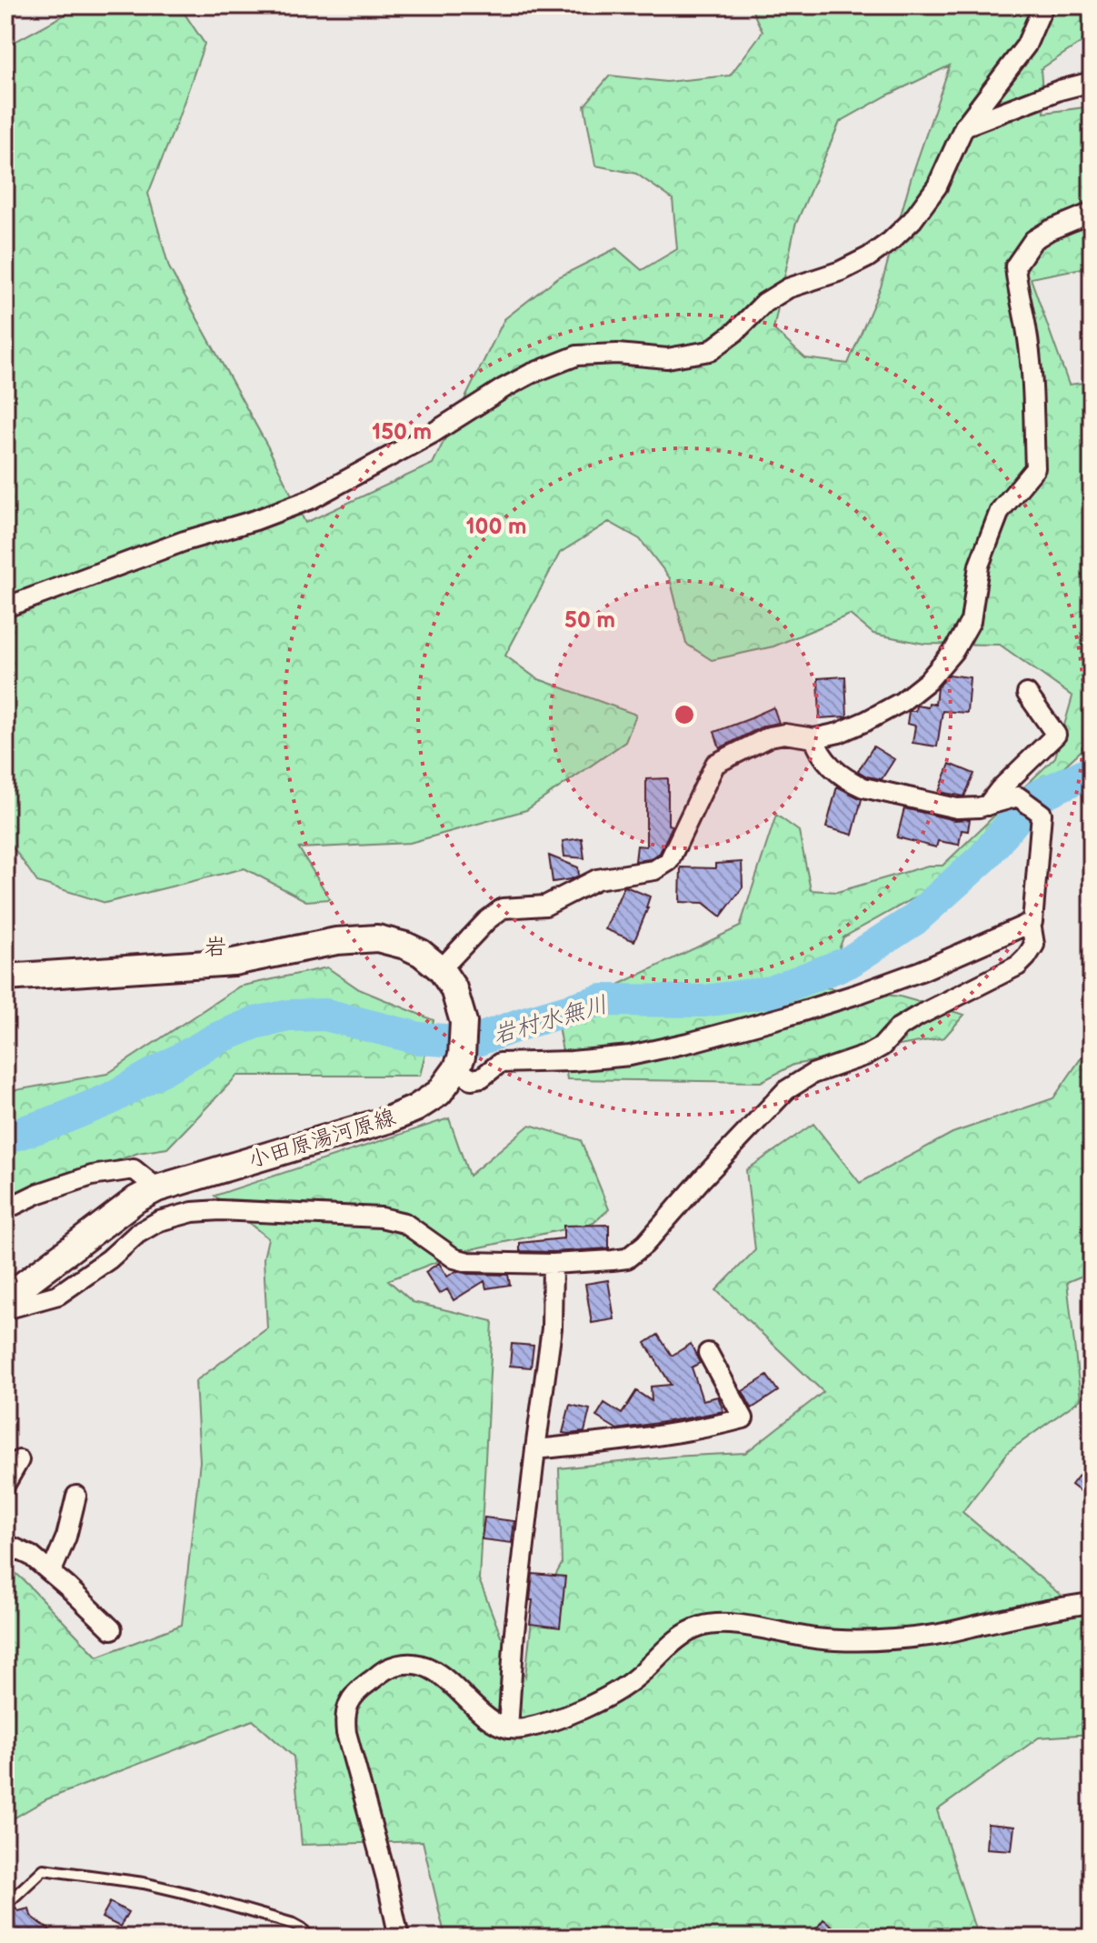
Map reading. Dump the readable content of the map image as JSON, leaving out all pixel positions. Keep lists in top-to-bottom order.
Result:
{
  "streets": {
    "main road": ["小田原湯河原線"]
  },
  "districts": ["岩"],
  "water": ["岩村水無川"],
  "rings": ["150 m", "100 m", "50 m"]
}
